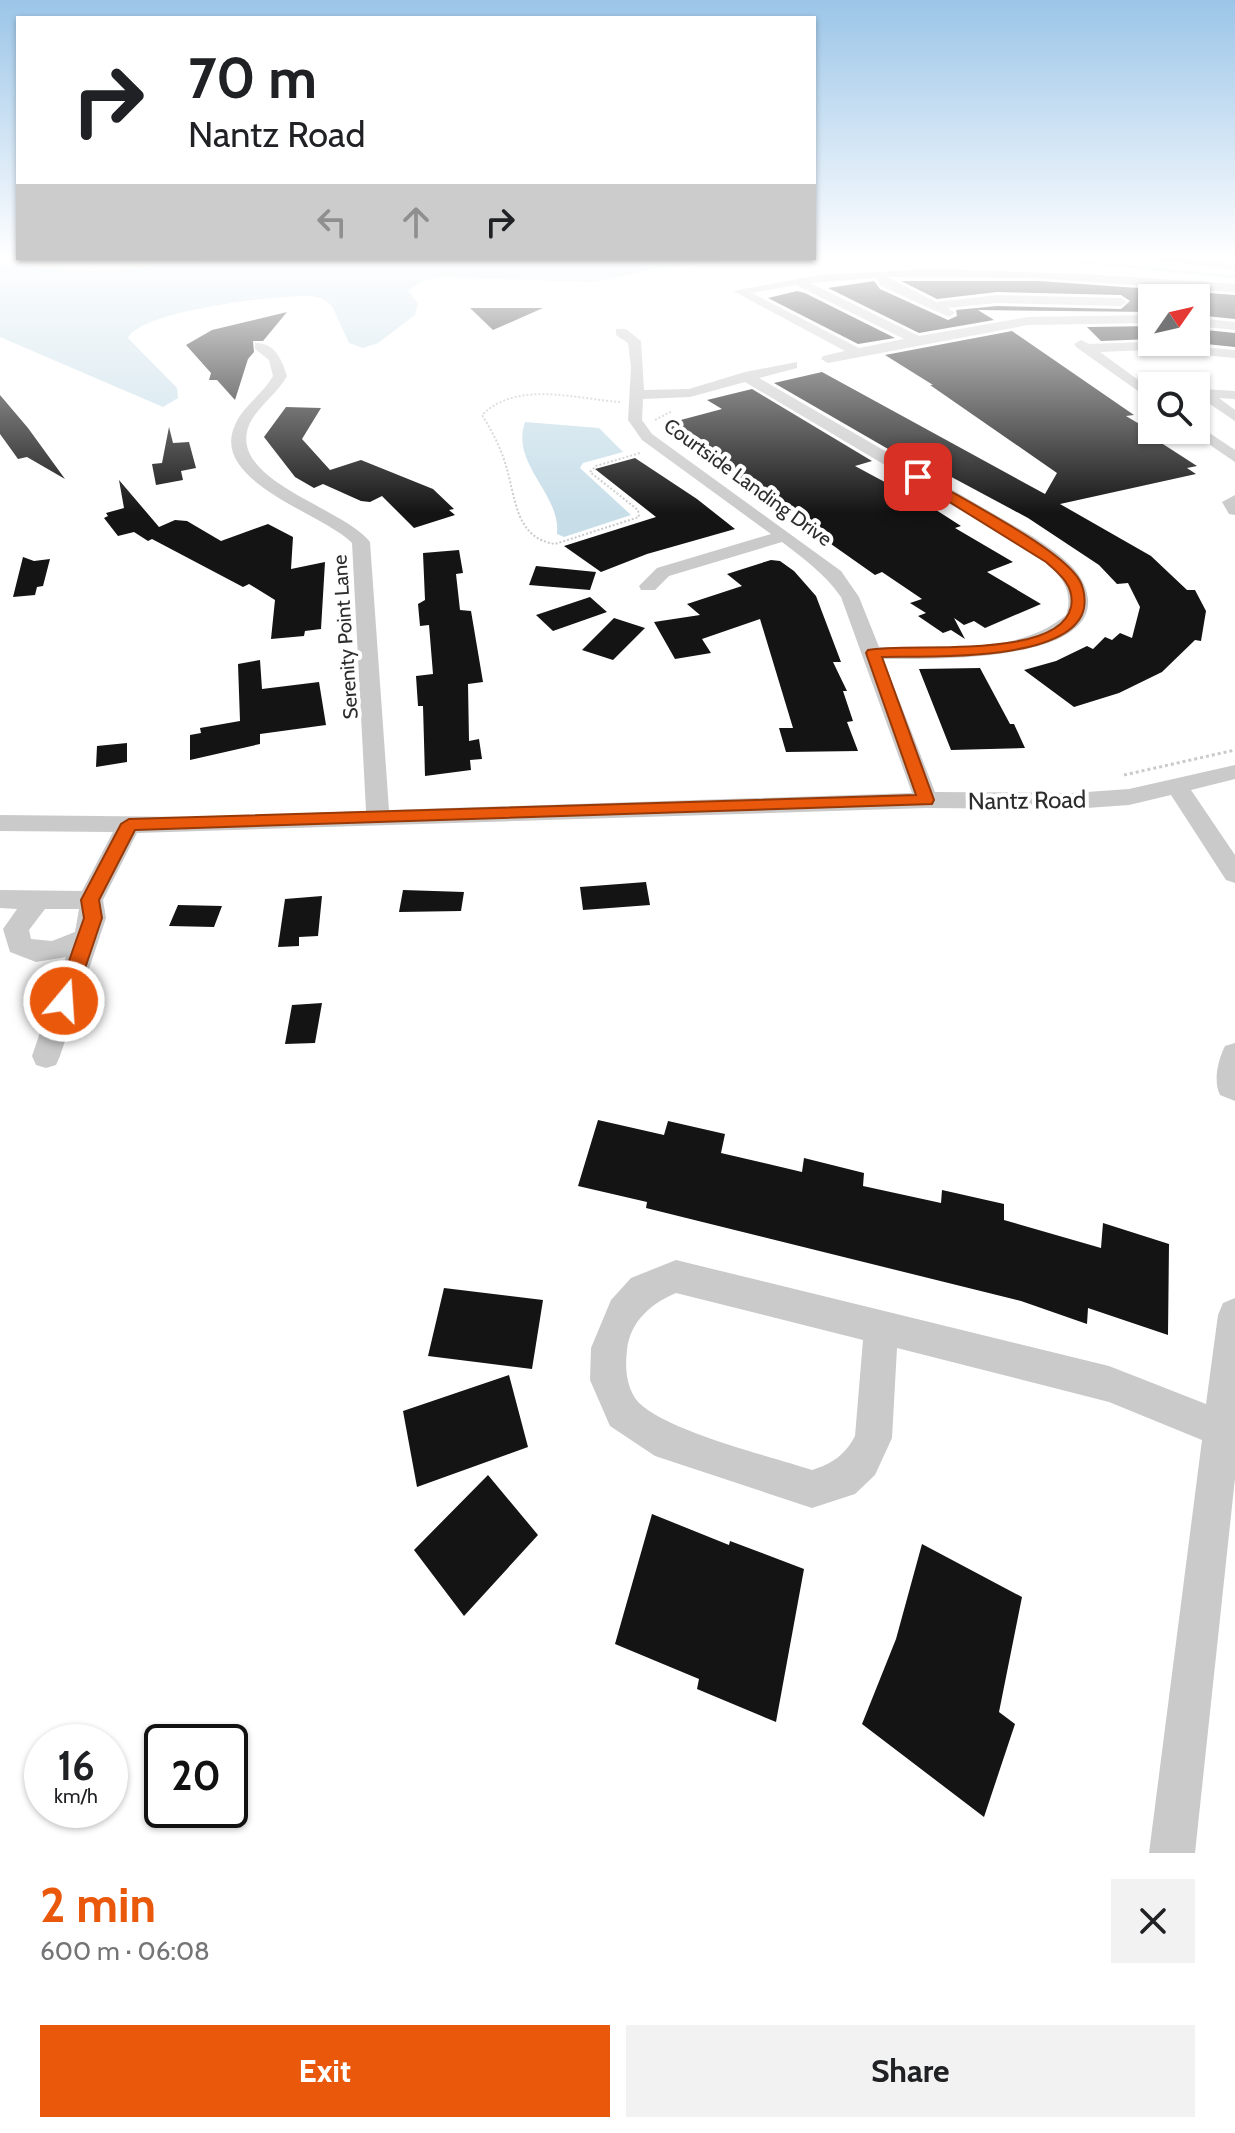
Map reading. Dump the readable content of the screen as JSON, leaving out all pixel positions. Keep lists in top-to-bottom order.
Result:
{
  "streets": {
    "street": ["Courtside Landing Drive", "Serenity Point Lane", "Nantz Road"]
  },
  "crossings": [
    ["Courtside Landing Drive", "Nantz Road"],
    ["Serenity Point Lane", "Nantz Road"]
  ],
  "north": "top right",
  "page": {
    "turn": ["70 m", "Nantz Road"],
    "speed": "16 km/h",
    "limit": "20",
    "heading": ["2 min", "600 m · 06:08"],
    "buttons": ["Exit", "Share"]
  }
}
